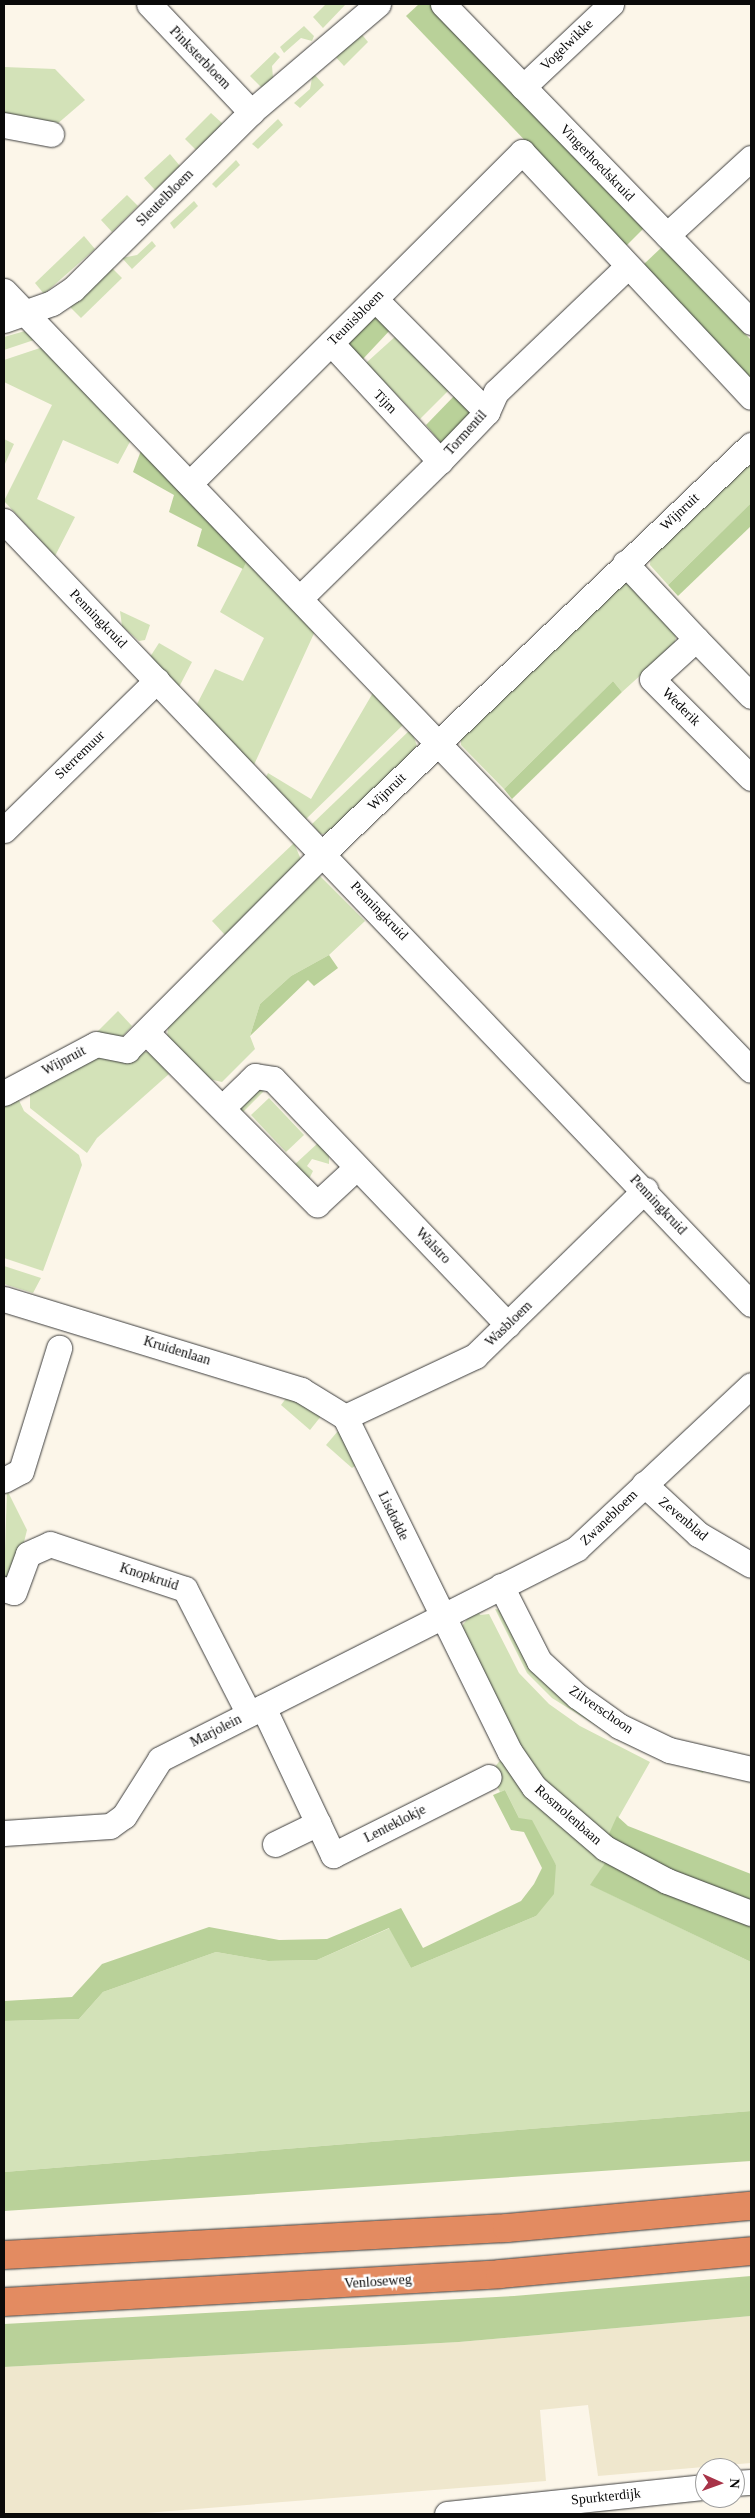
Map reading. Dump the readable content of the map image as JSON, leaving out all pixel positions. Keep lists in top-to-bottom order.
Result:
{
  "streets": {
    "highway": ["Venloseweg"],
    "street": [
      "Vogelwikke",
      "Pinksterbloem",
      "Vingerhoedskruid",
      "Sleutelbloem",
      "Teunisbloem",
      "Tijm",
      "Tormentil",
      "Wijnruit",
      "Penningkruid",
      "Wederik",
      "Sterremuur",
      "Walstro",
      "Wasbloem",
      "Kruidenlaan",
      "Lisdodde",
      "Zwanebloem",
      "Zevenblad",
      "Knopkruid",
      "Zilverschoon",
      "Marjolein",
      "Rosmolenbaan",
      "Lenteklokje",
      "Spurkterdijk"
    ]
  },
  "crossings": [
    ["Vogelwikke", "Vingerhoedskruid"],
    ["Pinksterbloem", "Sleutelbloem"],
    ["Teunisbloem", "Tijm"],
    ["Teunisbloem", "Tormentil"],
    ["Tijm", "Tormentil"],
    ["Wijnruit", "Penningkruid"],
    ["Penningkruid", "Sterremuur"],
    ["Penningkruid", "Wasbloem"],
    ["Walstro", "Wasbloem"],
    ["Wasbloem", "Kruidenlaan"],
    ["Wasbloem", "Lisdodde"],
    ["Kruidenlaan", "Lisdodde"],
    ["Lisdodde", "Zwanebloem"],
    ["Lisdodde", "Marjolein"],
    ["Lisdodde", "Rosmolenbaan"],
    ["Zwanebloem", "Zevenblad"],
    ["Zwanebloem", "Zilverschoon"],
    ["Zwanebloem", "Marjolein"],
    ["Zwanebloem", "Rosmolenbaan"],
    ["Knopkruid", "Marjolein"],
    ["Knopkruid", "Lenteklokje"],
    ["Marjolein", "Rosmolenbaan"],
    ["Marjolein", "Lenteklokje"]
  ],
  "north": "right"
}
